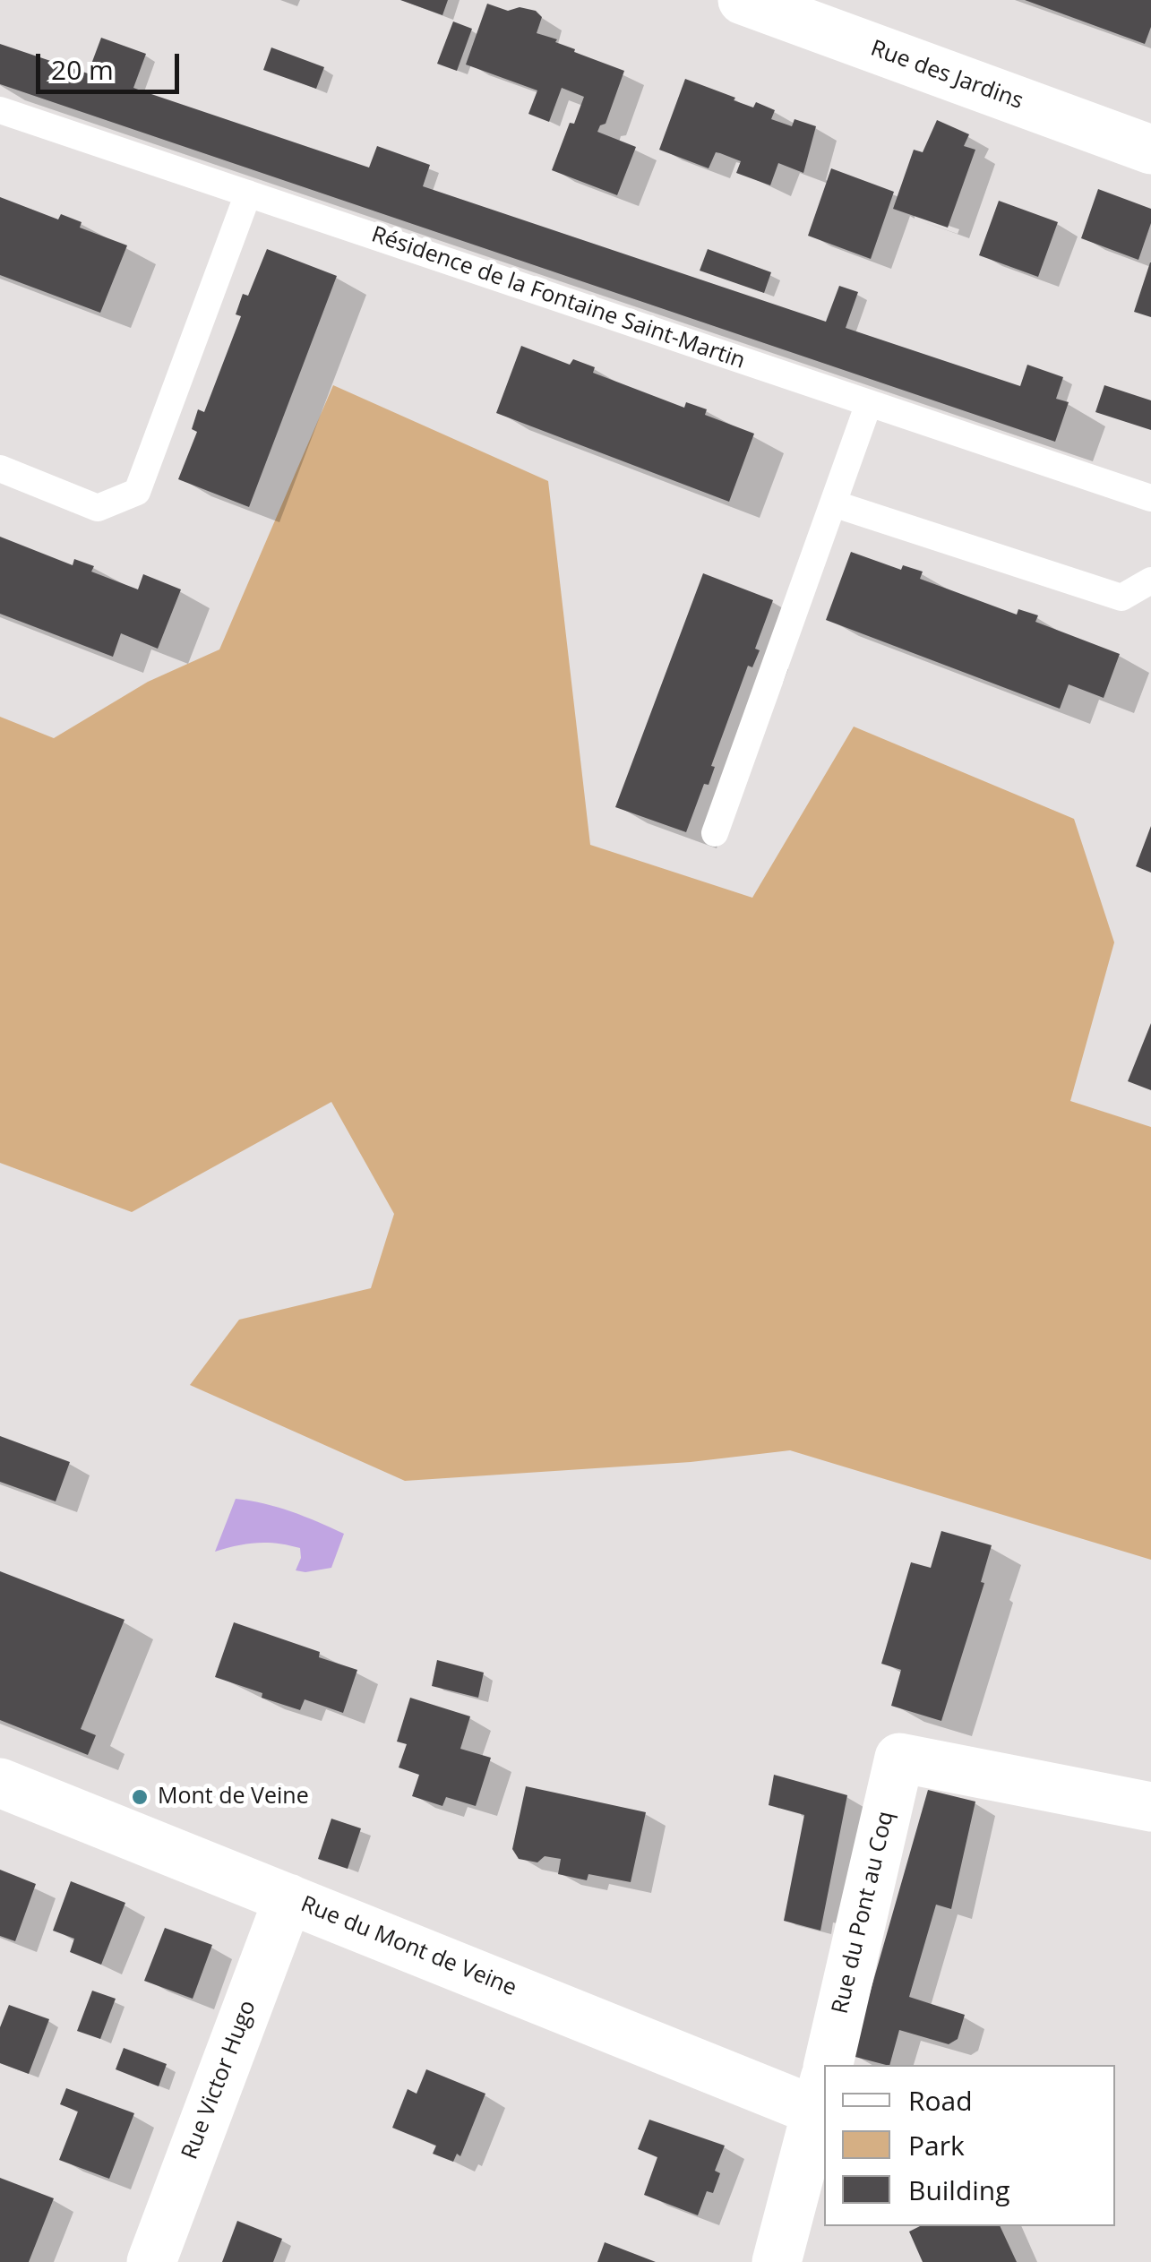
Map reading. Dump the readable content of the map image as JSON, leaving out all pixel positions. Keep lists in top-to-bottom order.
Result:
{
  "streets": {
    "street": [
      "Rue des Jardins",
      "Rue du Pont au Coq",
      "Rue du Mont de Veine",
      "Rue Victor Hugo"
    ],
    "lane": ["Résidence de la Fontaine Saint-Martin"]
  },
  "crossings": [
    ["Rue du Pont au Coq", "Rue du Mont de Veine"],
    ["Rue du Mont de Veine", "Rue Victor Hugo"]
  ],
  "places": ["Mont de Veine"],
  "legend": ["Road", "Park", "Building"],
  "scale_bar": "20 m"
}
